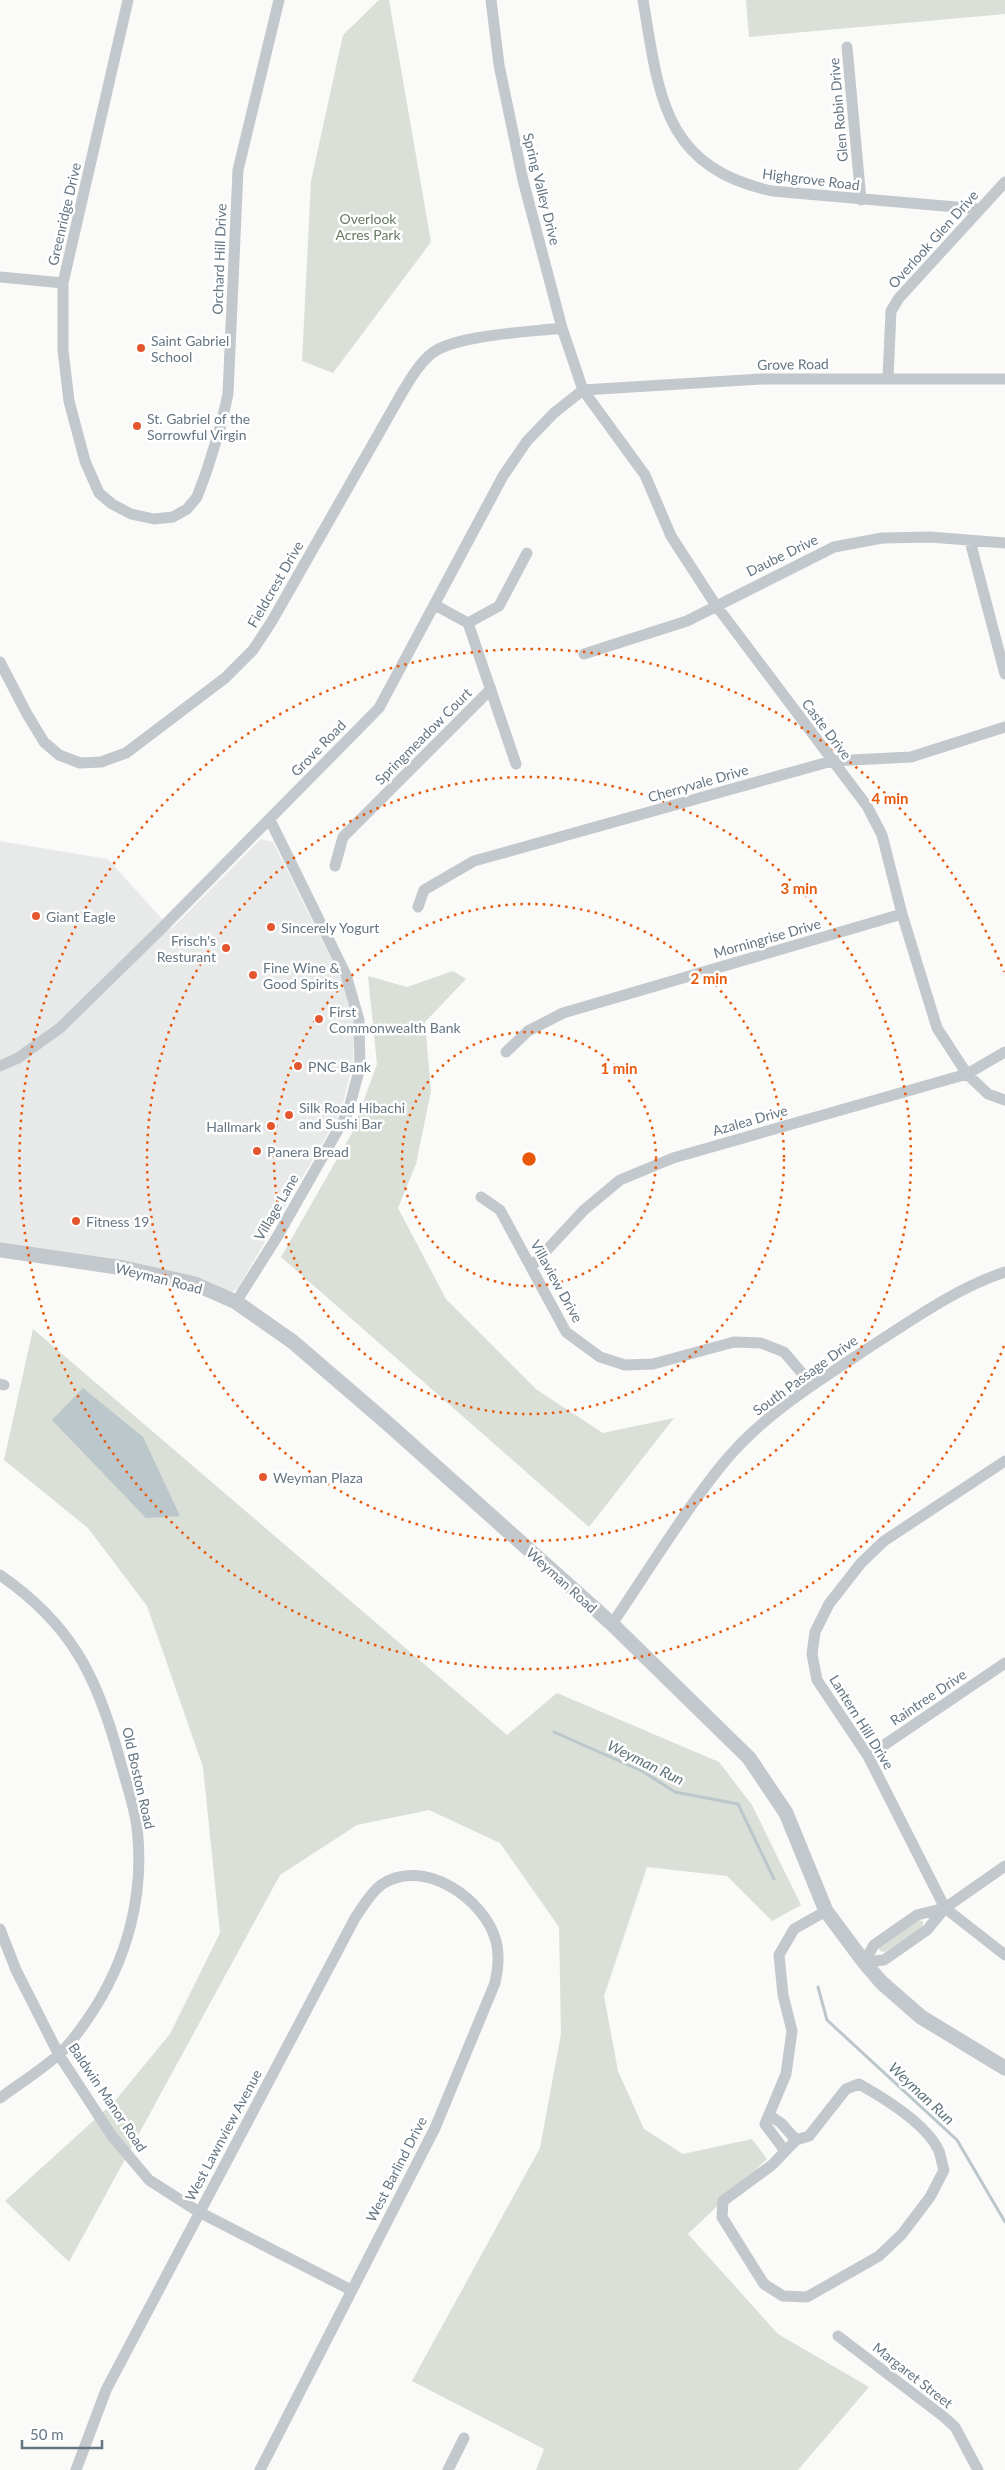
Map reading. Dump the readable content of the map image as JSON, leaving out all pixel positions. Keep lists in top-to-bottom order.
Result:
{
  "streets": {
    "street": [
      "Glen Robin Drive",
      "Highgrove Road",
      "Spring Valley Drive",
      "Greenridge Drive",
      "Overlook Glen Drive",
      "Orchard Hill Drive",
      "Grove Road",
      "Daube Drive",
      "Fieldcrest Drive",
      "Caste Drive",
      "Springmeadow Court",
      "Cherryvale Drive",
      "Morningrise Drive",
      "Azalea Drive",
      "Village Lane",
      "Weyman Road",
      "Villaview Drive",
      "South Passage Drive",
      "Raintree Drive",
      "Lantern Hill Drive",
      "Old Boston Road",
      "Baldwin Manor Road",
      "West Lawnview Avenue",
      "West Barlind Drive",
      "Margaret Street"
    ]
  },
  "crossings": [
    ["Glen Robin Drive", "Highgrove Road"],
    ["Highgrove Road", "Overlook Glen Drive"],
    ["Spring Valley Drive", "Grove Road"],
    ["Spring Valley Drive", "Fieldcrest Drive"],
    ["Spring Valley Drive", "Caste Drive"],
    ["Greenridge Drive", "Orchard Hill Drive"],
    ["Overlook Glen Drive", "Grove Road"],
    ["Grove Road", "Caste Drive"],
    ["Grove Road", "Village Lane"],
    ["Daube Drive", "Caste Drive"],
    ["Caste Drive", "Cherryvale Drive"],
    ["Caste Drive", "Morningrise Drive"],
    ["Caste Drive", "Azalea Drive"],
    ["Azalea Drive", "Villaview Drive"],
    ["Village Lane", "Weyman Road"],
    ["Weyman Road", "South Passage Drive"],
    ["Villaview Drive", "South Passage Drive"],
    ["Raintree Drive", "Lantern Hill Drive"],
    ["Old Boston Road", "Baldwin Manor Road"],
    ["Baldwin Manor Road", "West Lawnview Avenue"],
    ["Baldwin Manor Road", "West Barlind Drive"],
    ["West Lawnview Avenue", "West Barlind Drive"]
  ],
  "water": ["Weyman Run"],
  "parks": ["Overlook Acres Park"],
  "places": [
    "Saint Gabriel School",
    "St. Gabriel of the Sorrowful Virgin",
    "Giant Eagle",
    "Sincerely Yogurt",
    "Frisch's Resturant",
    "Fine Wine & Good Spirits",
    "First Commonwealth Bank",
    "PNC Bank",
    "Silk Road Hibachi and Sushi Bar",
    "Hallmark",
    "Panera Bread",
    "Fitness 19",
    "Weyman Plaza"
  ],
  "scale_bar": "50 m",
  "rings": [
    "4 min",
    "3 min",
    "2 min",
    "1 min"
  ]
}
